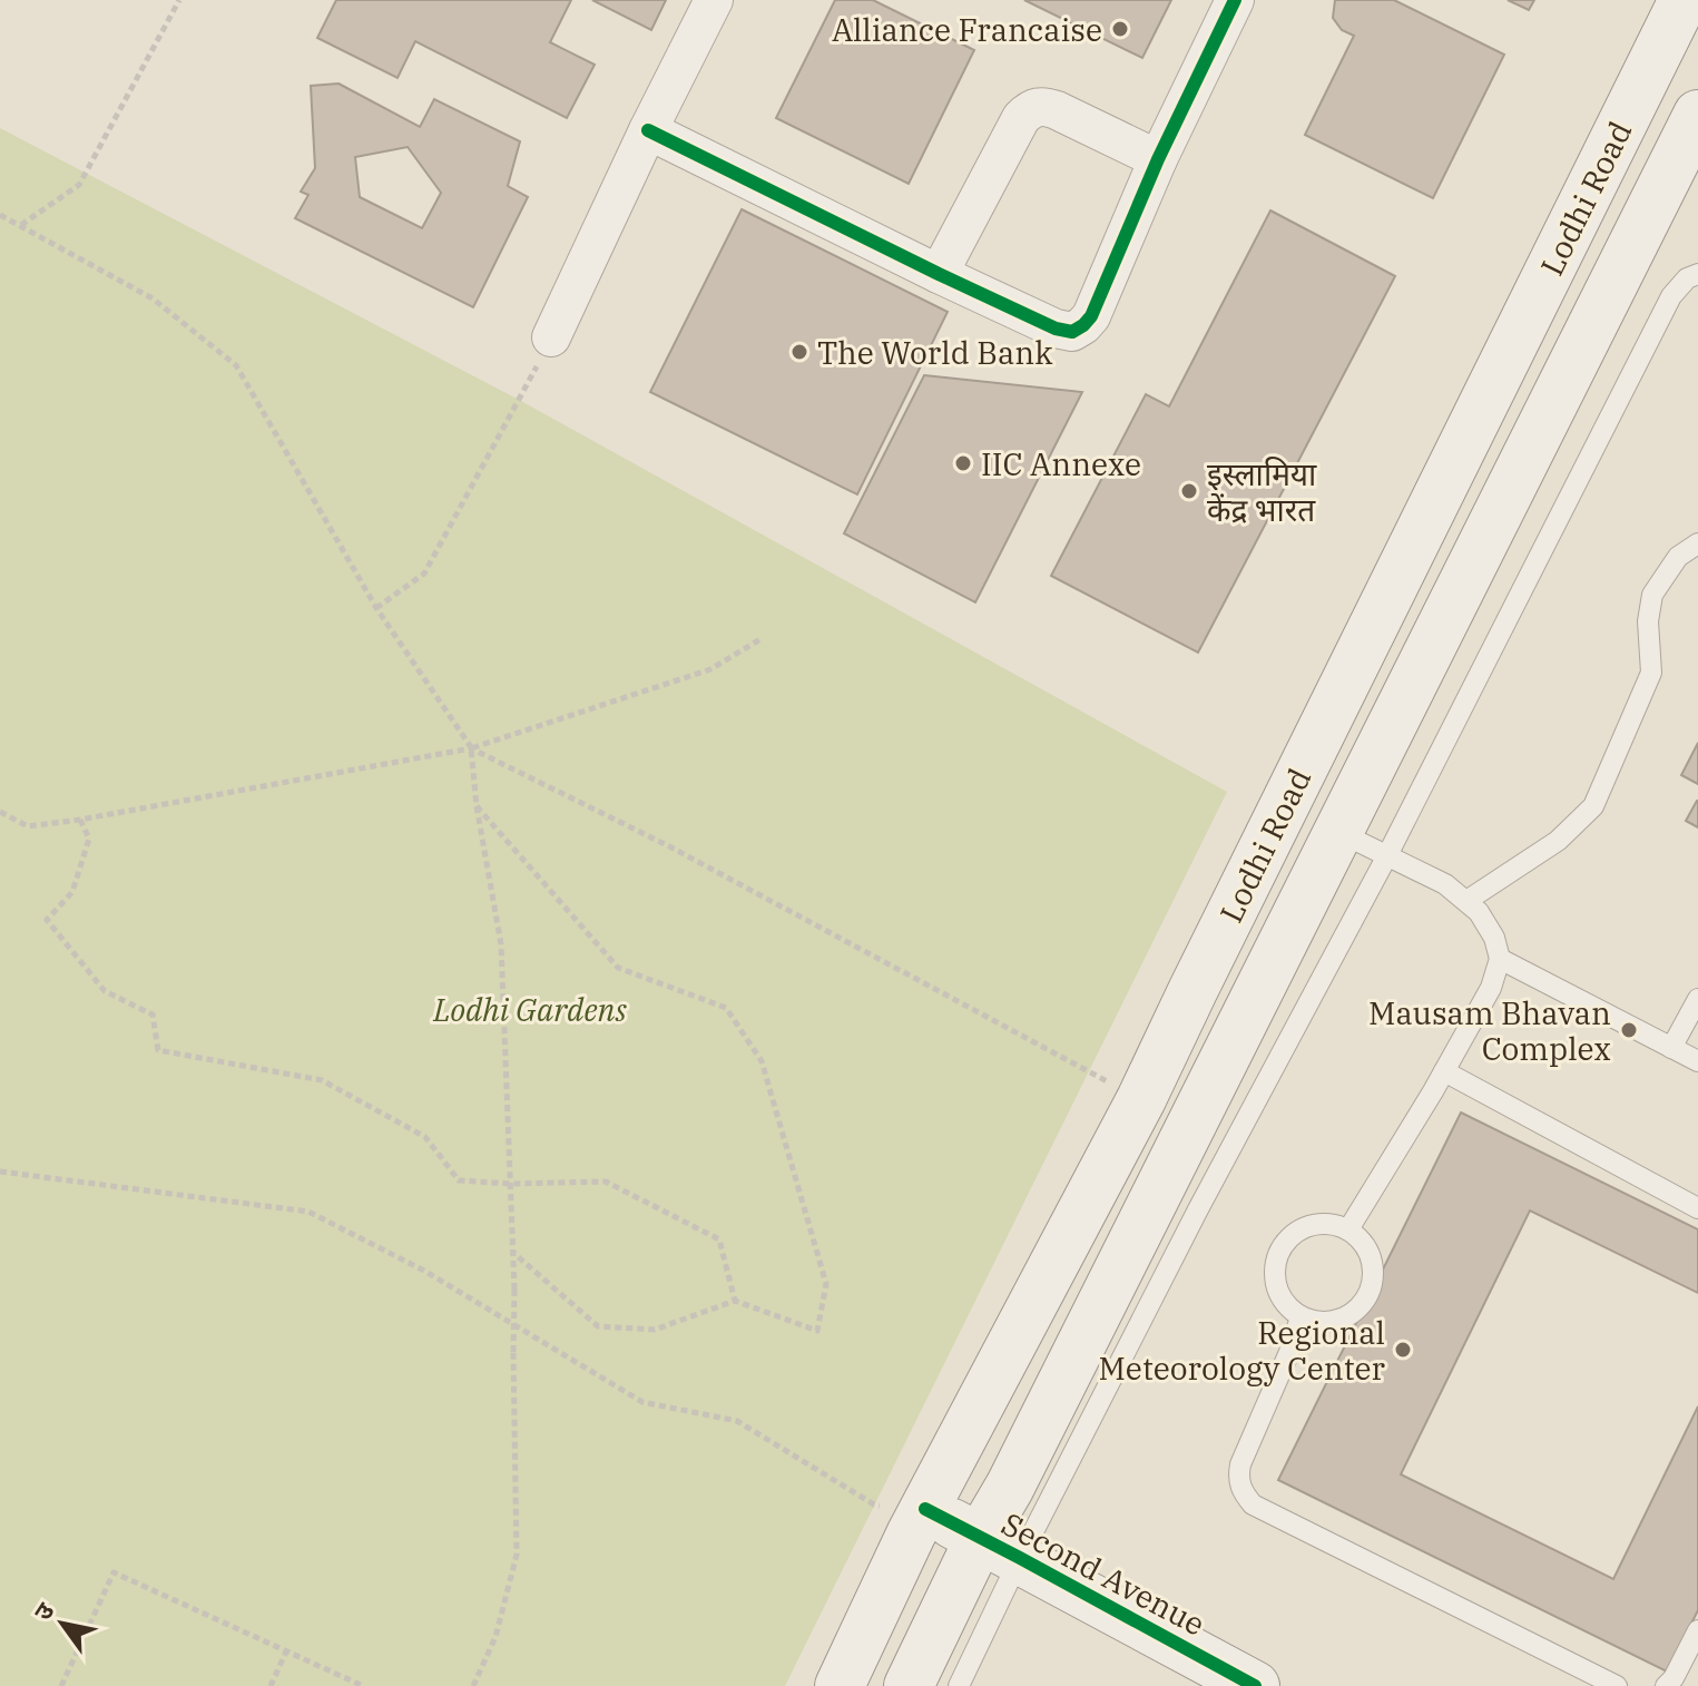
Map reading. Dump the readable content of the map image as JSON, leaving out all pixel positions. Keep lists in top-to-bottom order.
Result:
{
  "streets": {
    "main road": ["Lodhi Road", "Second Avenue"]
  },
  "crossings": [
    ["Lodhi Road", "Second Avenue"]
  ],
  "parks": ["Lodhi Gardens"],
  "places": [
    "Alliance Francaise",
    "The World Bank",
    "IIC Annexe",
    "इस्लामिया केंद्र भारत",
    "Mausam Bhavan Complex",
    "Regional Meteorology Center"
  ],
  "north": "top left"
}
